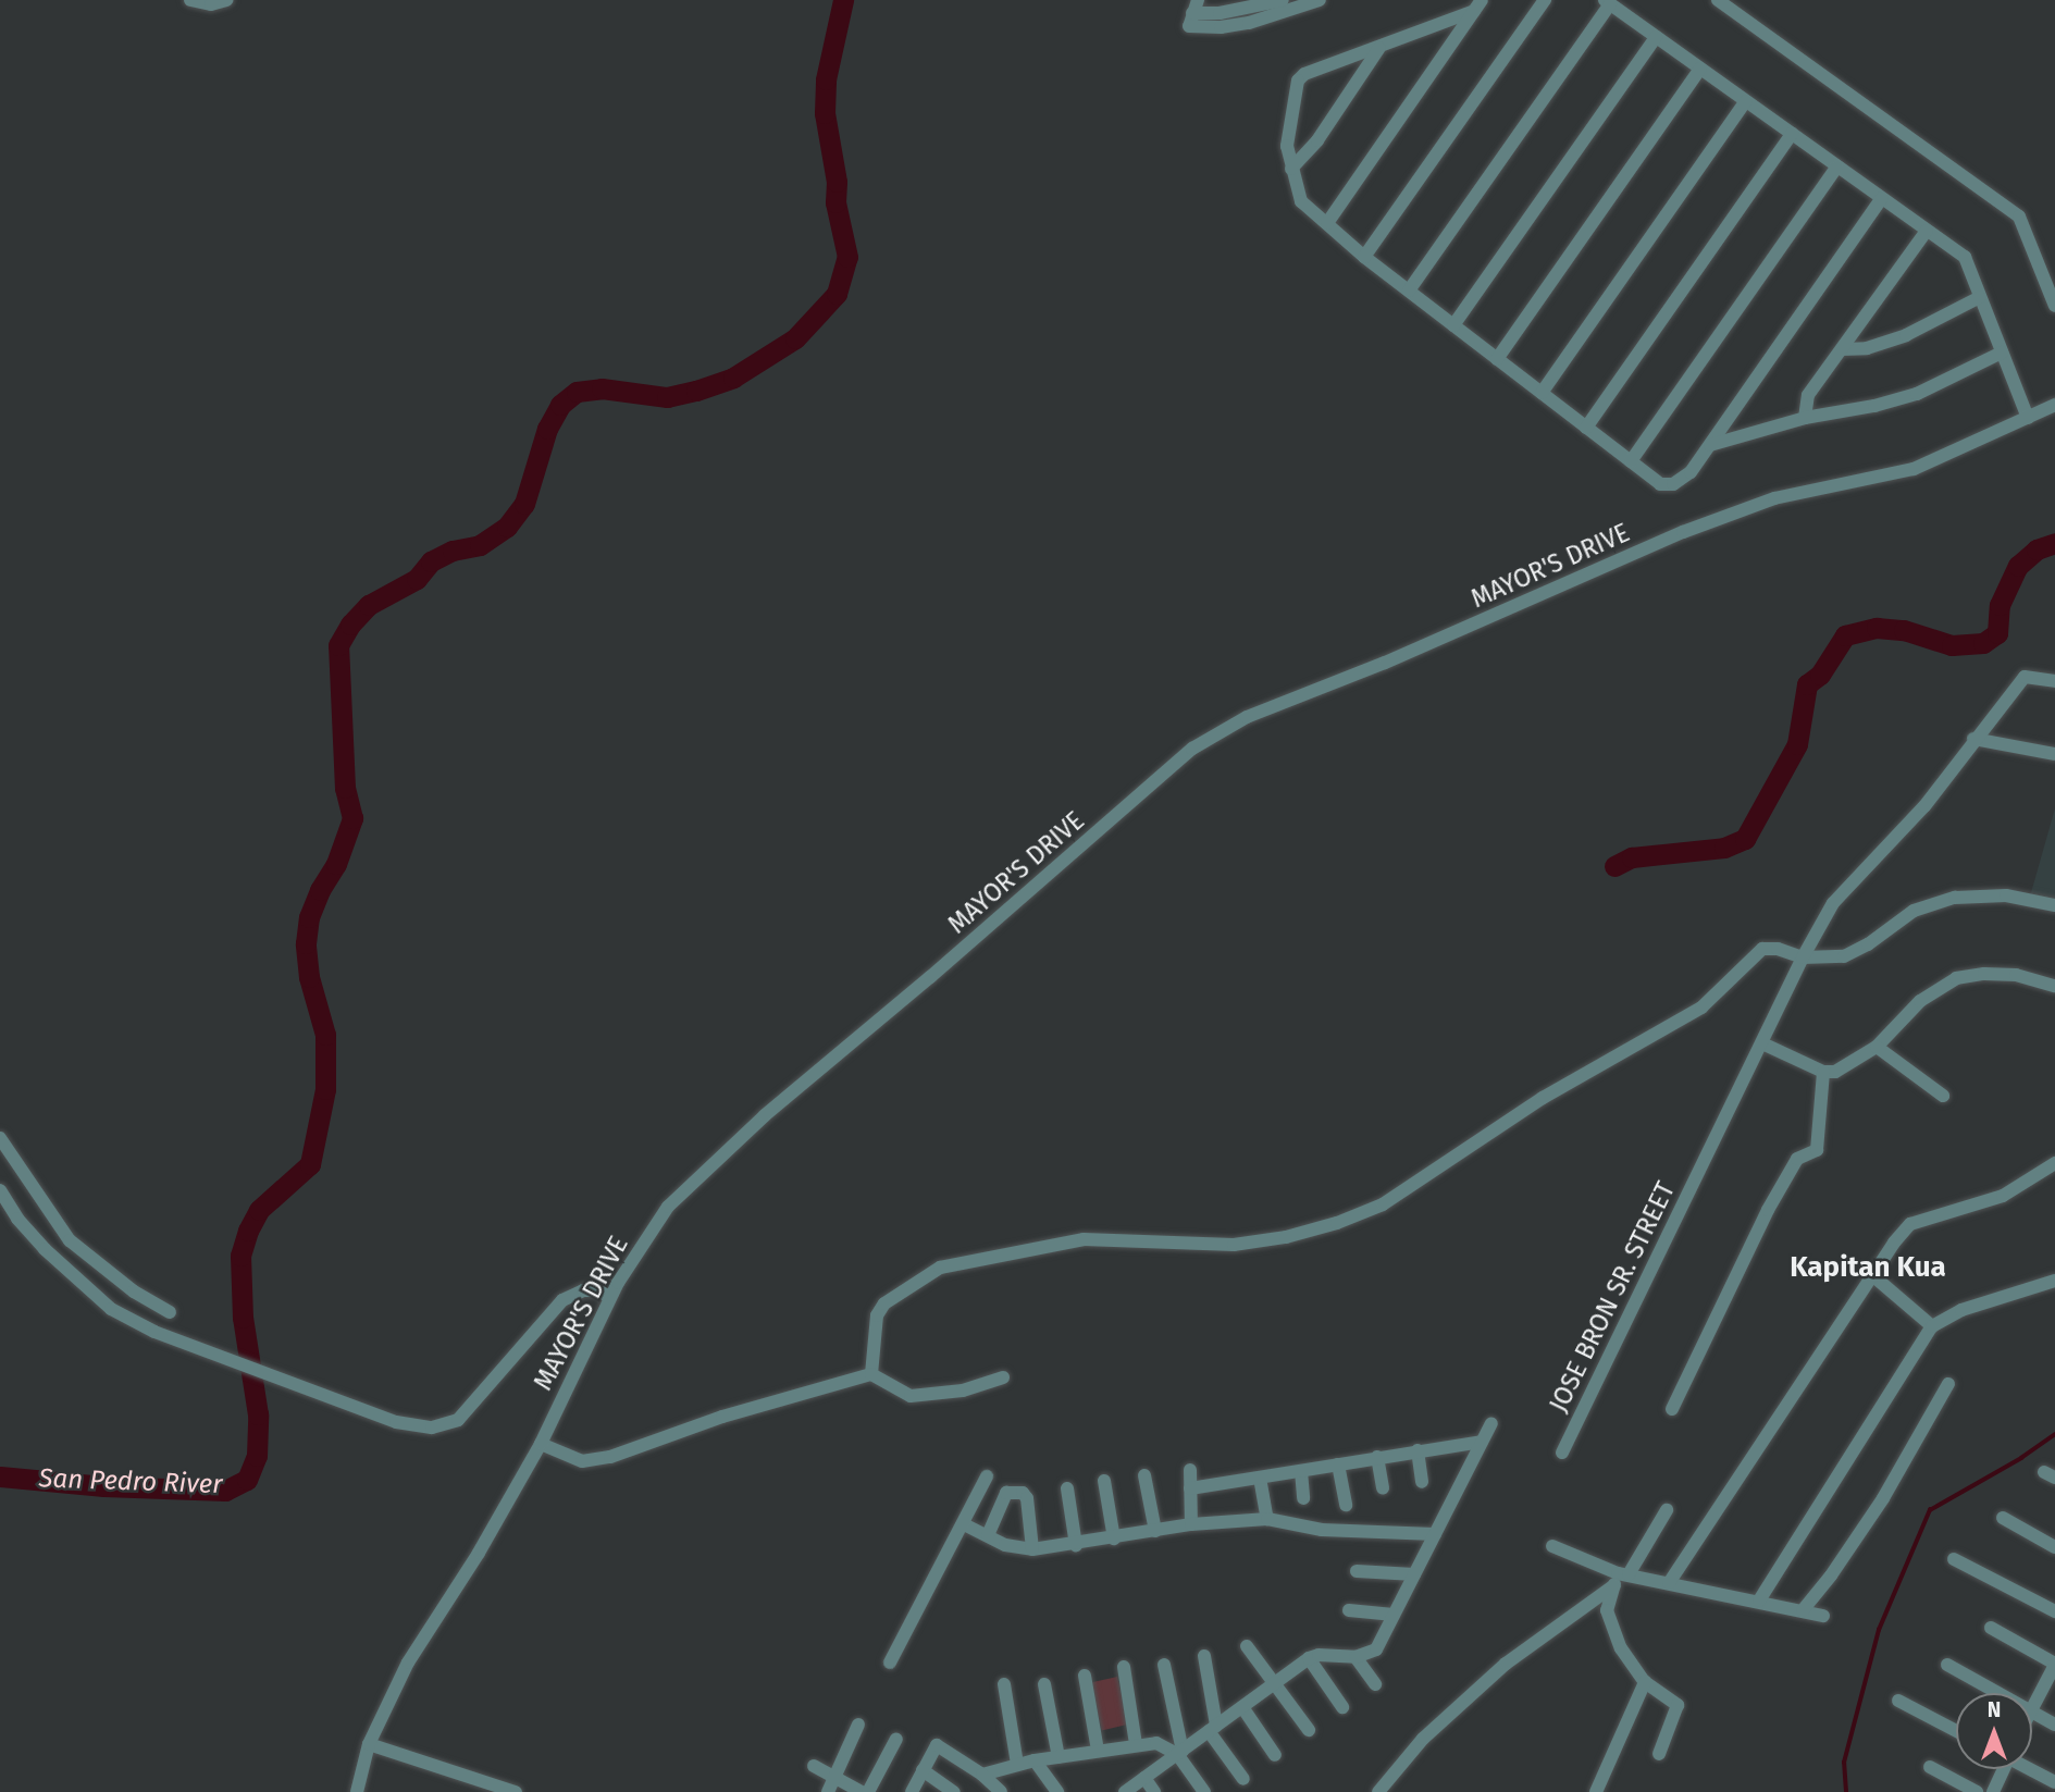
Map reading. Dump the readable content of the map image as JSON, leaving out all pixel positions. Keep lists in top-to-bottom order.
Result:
{
  "streets": {
    "street": ["MAYOR'S DRIVE", "JOSE BRON SR. STREET"]
  },
  "districts": ["Kapitan Kua"],
  "water": ["San Pedro River"],
  "north": "top"
}
